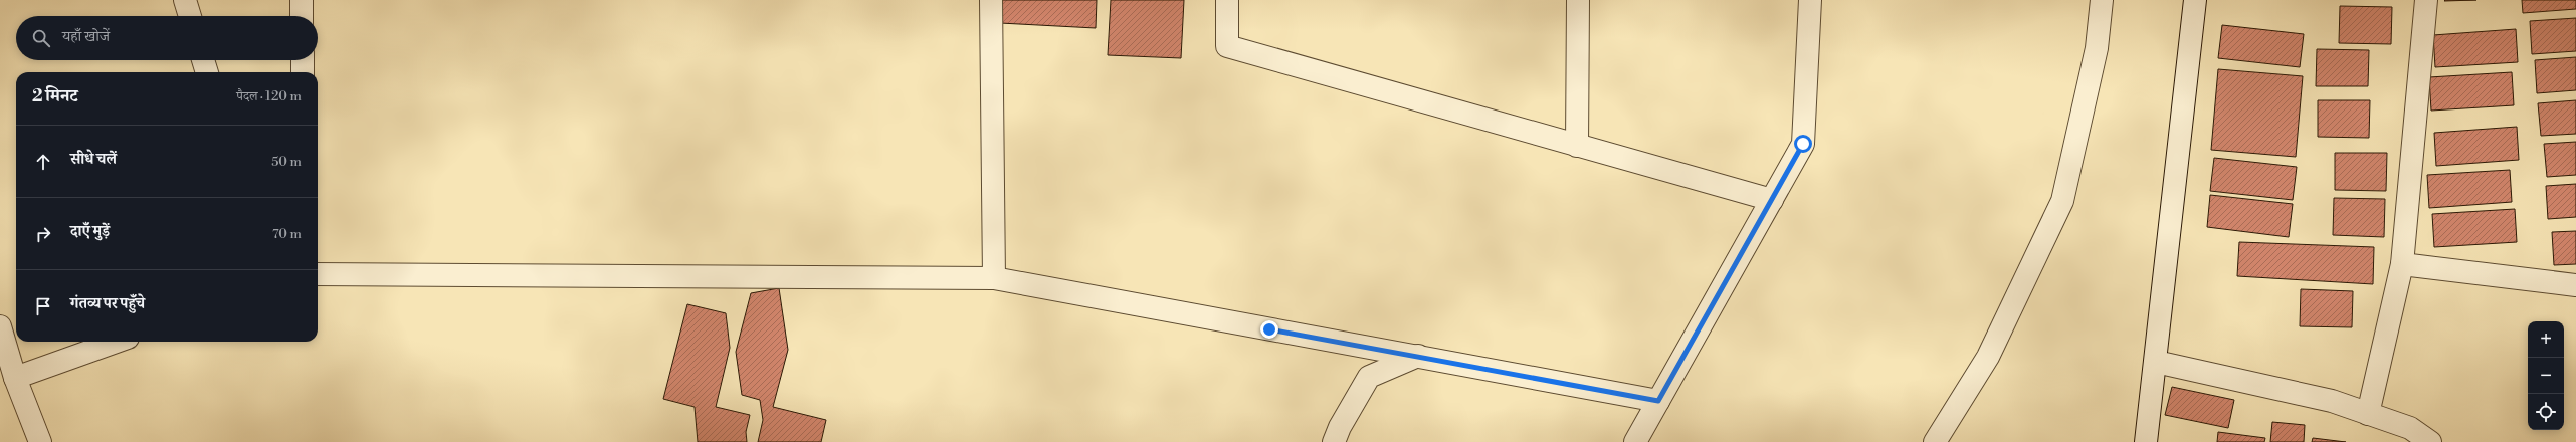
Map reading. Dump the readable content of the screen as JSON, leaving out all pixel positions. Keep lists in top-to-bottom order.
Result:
{
  "page": {
    "search": "यहाँ खोजें",
    "heading": ["2 मिनट", "पैदल · 120 m"],
    "list": [
      ["सीधे चलें", "50 m"],
      ["दाएँ मुड़ें", "70 m"],
      "गंतव्य पर पहुँचे"
    ],
    "map_buttons": ["+", "−"]
  }
}
